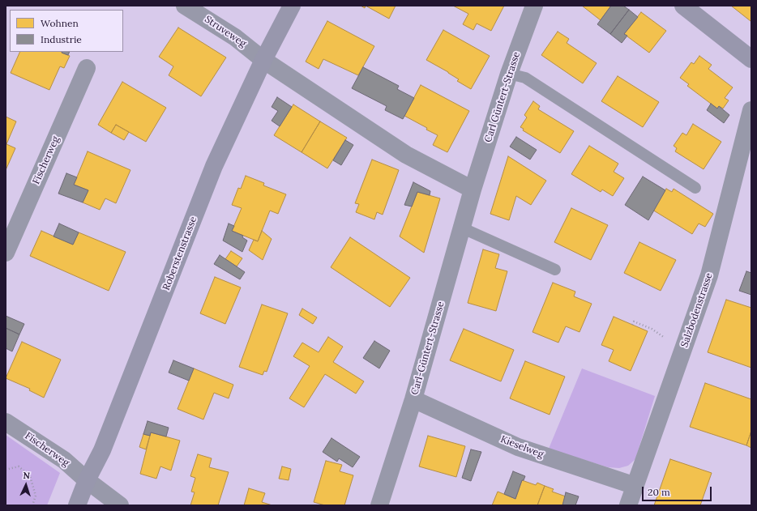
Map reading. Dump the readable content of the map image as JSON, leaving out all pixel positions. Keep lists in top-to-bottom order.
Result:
{
  "streets": {
    "street": [
      "Struveweg",
      "Carl Güntert-Strasse",
      "Fischerweg",
      "Roberstenstrasse",
      "Salzbodenstrasse",
      "Carl-Güntert-Strasse",
      "Kieselweg"
    ]
  },
  "crossings": [
    ["Struveweg", "Carl Güntert-Strasse"],
    ["Struveweg", "Roberstenstrasse"],
    ["Struveweg", "Carl-Güntert-Strasse"],
    ["Carl Güntert-Strasse", "Carl-Güntert-Strasse"],
    ["Fischerweg", "Roberstenstrasse"],
    ["Salzbodenstrasse", "Kieselweg"],
    ["Carl-Güntert-Strasse", "Kieselweg"]
  ],
  "legend": ["Wohnen", "Industrie"],
  "scale_bar": "20 m",
  "north": "top"
}
